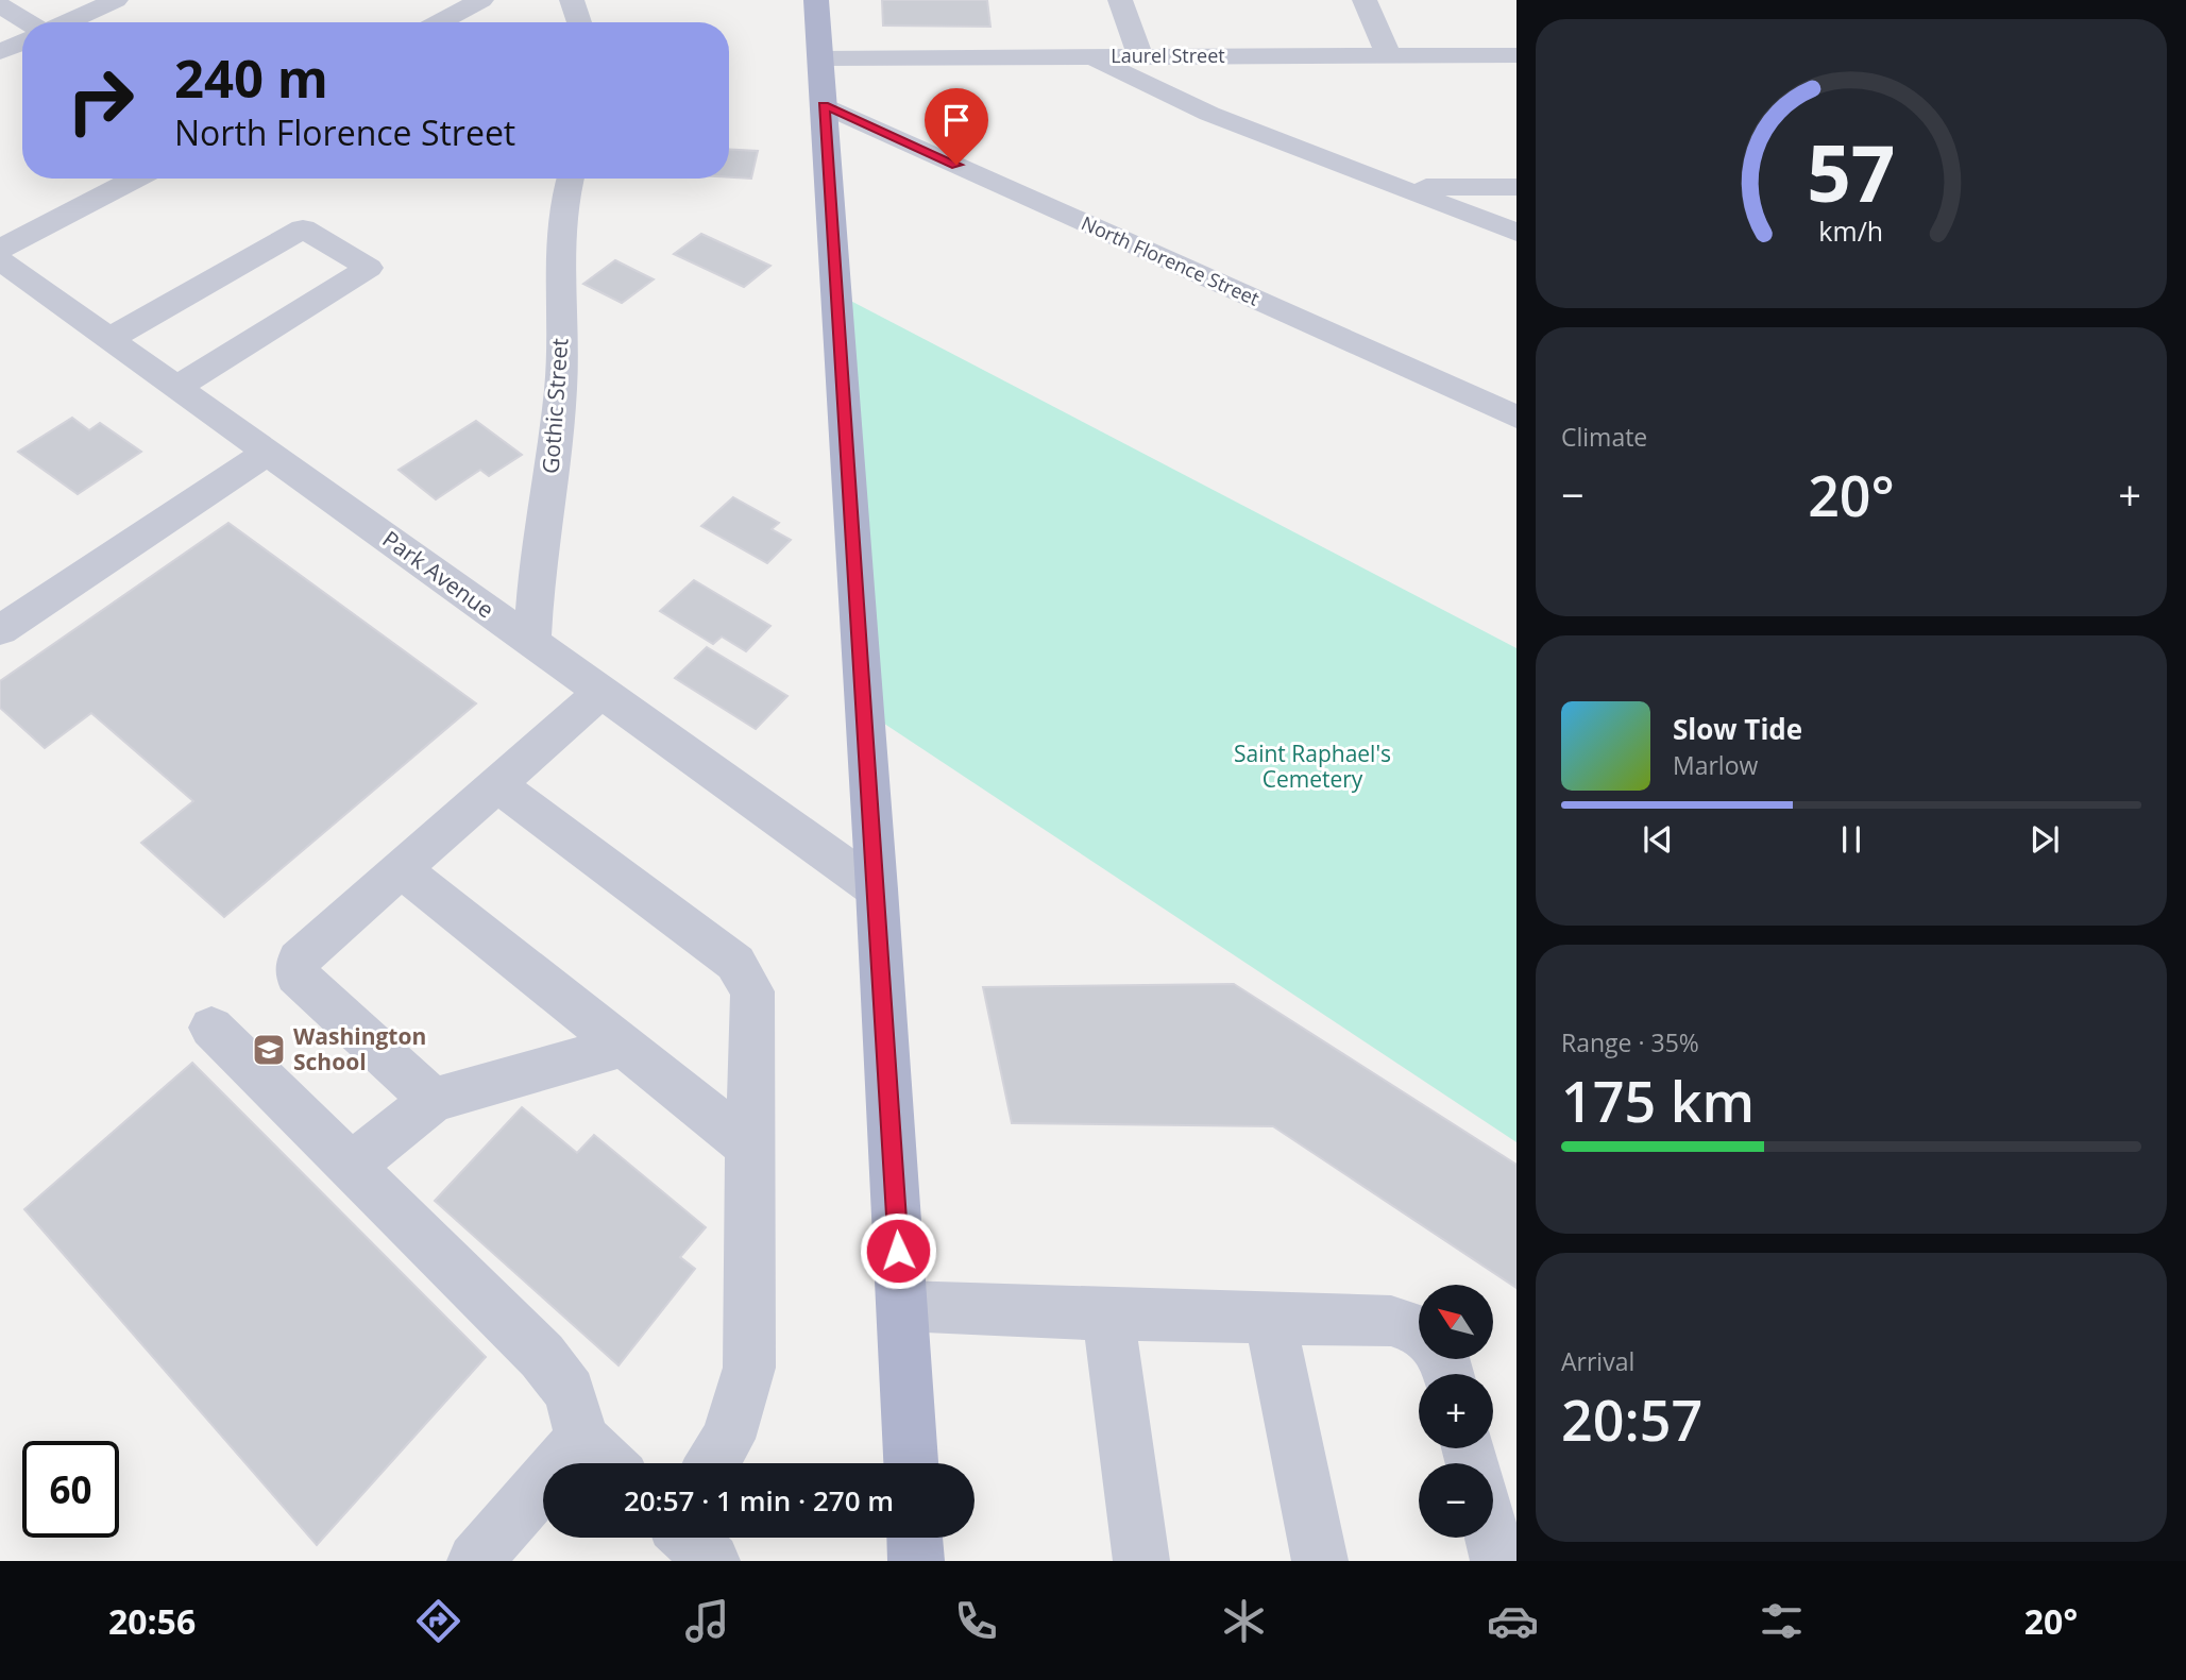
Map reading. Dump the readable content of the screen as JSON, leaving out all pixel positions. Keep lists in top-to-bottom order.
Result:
{
  "streets": {
    "street": [
      "Laurel Street",
      "North Florence Street",
      "Gothic Street",
      "Park Avenue"
    ]
  },
  "crossings": [
    ["Gothic Street", "Park Avenue"]
  ],
  "parks": ["Saint Raphael's Cemetery"],
  "places": {
    "school or university": ["Washington School"]
  },
  "north": "top left",
  "page": {
    "turn": ["240 m", "North Florence Street"],
    "tile": [
      "Climate",
      ["Range · 35%", "175 km"],
      ["Arrival", "20:57"]
    ],
    "heat": ["−", "20°", "+"],
    "song": ["Slow Tide", "Marlow"],
    "map_buttons": ["+", "−"],
    "limit": "60",
    "trip": "20:57 · 1 min · 270 m",
    "tabs": ["20:56", "20°"],
    "gauge": ["57", "km/h"]
  }
}
